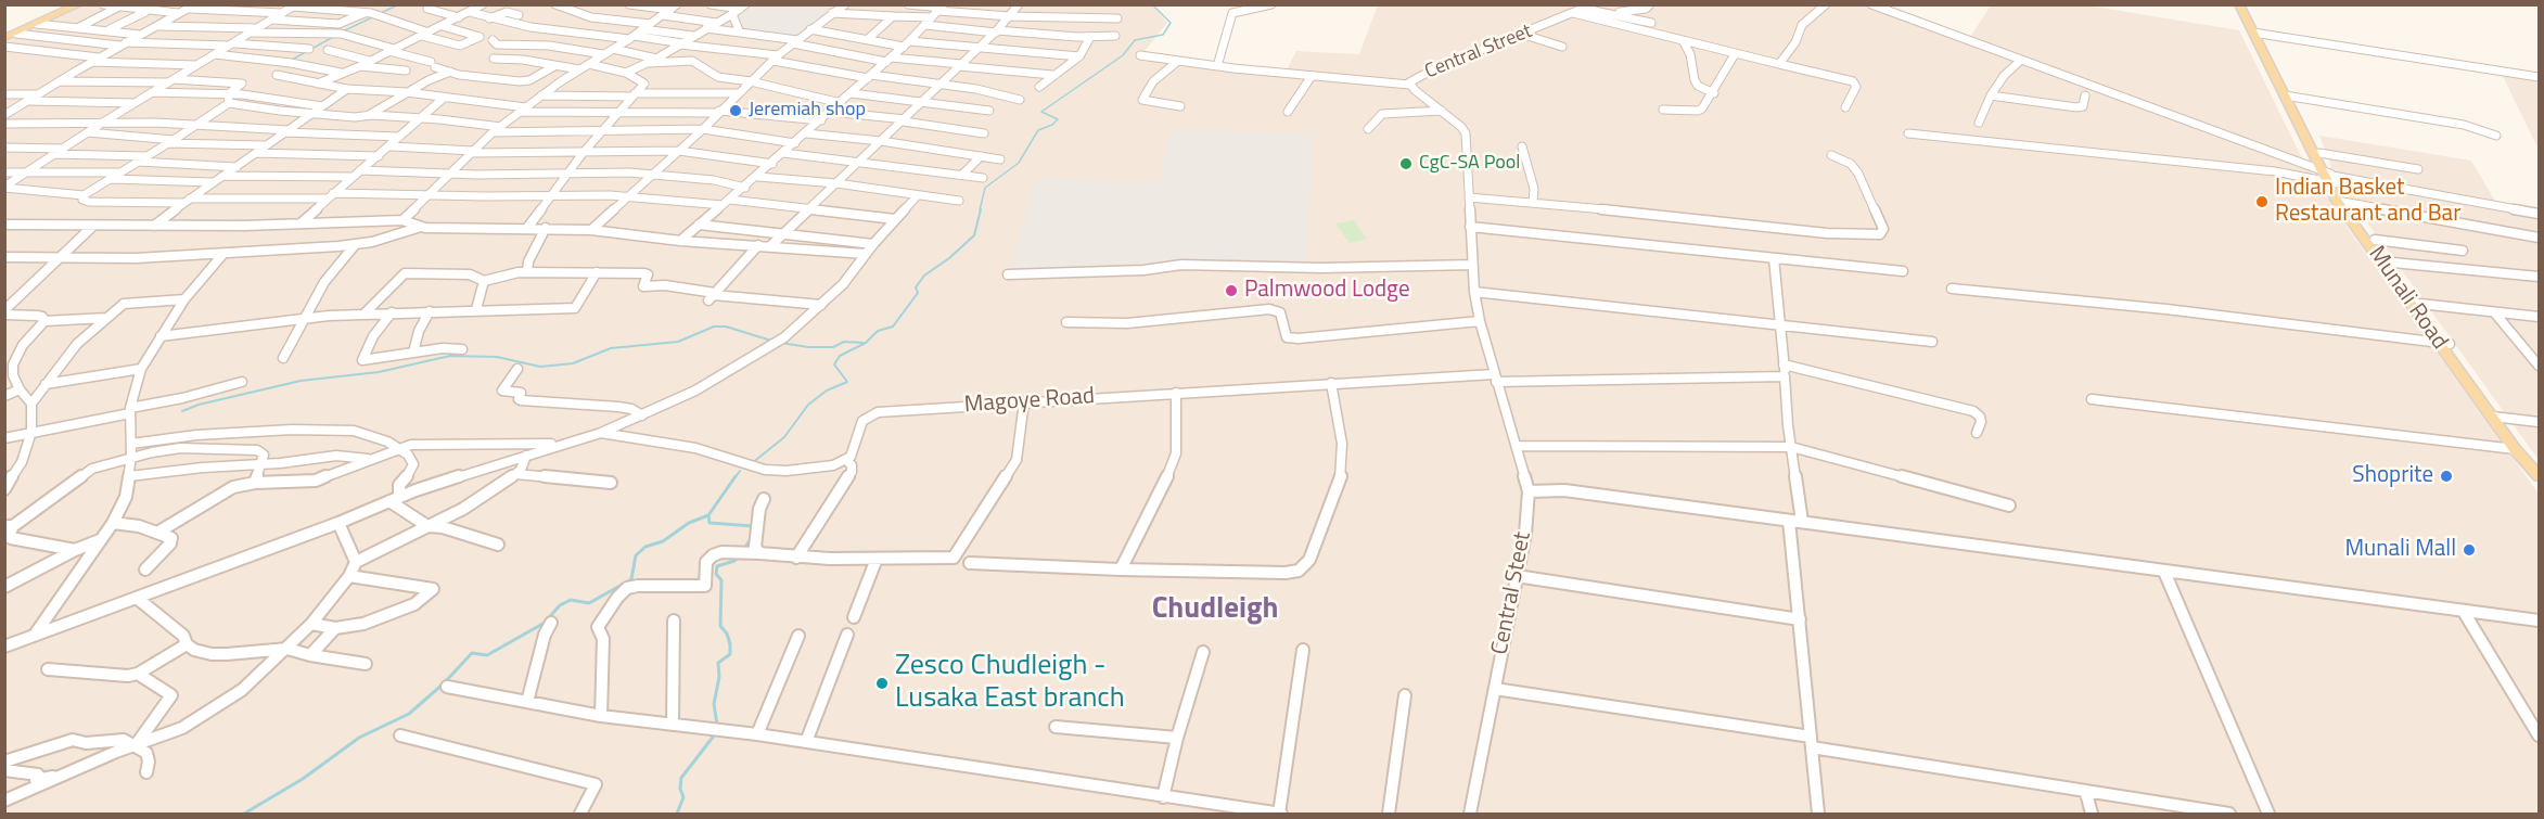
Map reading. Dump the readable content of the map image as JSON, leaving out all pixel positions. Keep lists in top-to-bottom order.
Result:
{
  "streets": {
    "main road": ["Munali Road"],
    "street": ["Central Street", "Magoye Road", "Central Steet"]
  },
  "crossings": [
    ["Central Street", "Magoye Road"],
    ["Central Street", "Central Steet"],
    ["Magoye Road", "Central Steet"]
  ],
  "districts": ["Chudleigh"],
  "places": [
    "Jeremiah shop",
    "CgC-SA Pool",
    "Indian Basket Restaurant and Bar",
    "Palmwood Lodge",
    "Shoprite",
    "Munali Mall",
    "Zesco Chudleigh - Lusaka East branch"
  ]
}
